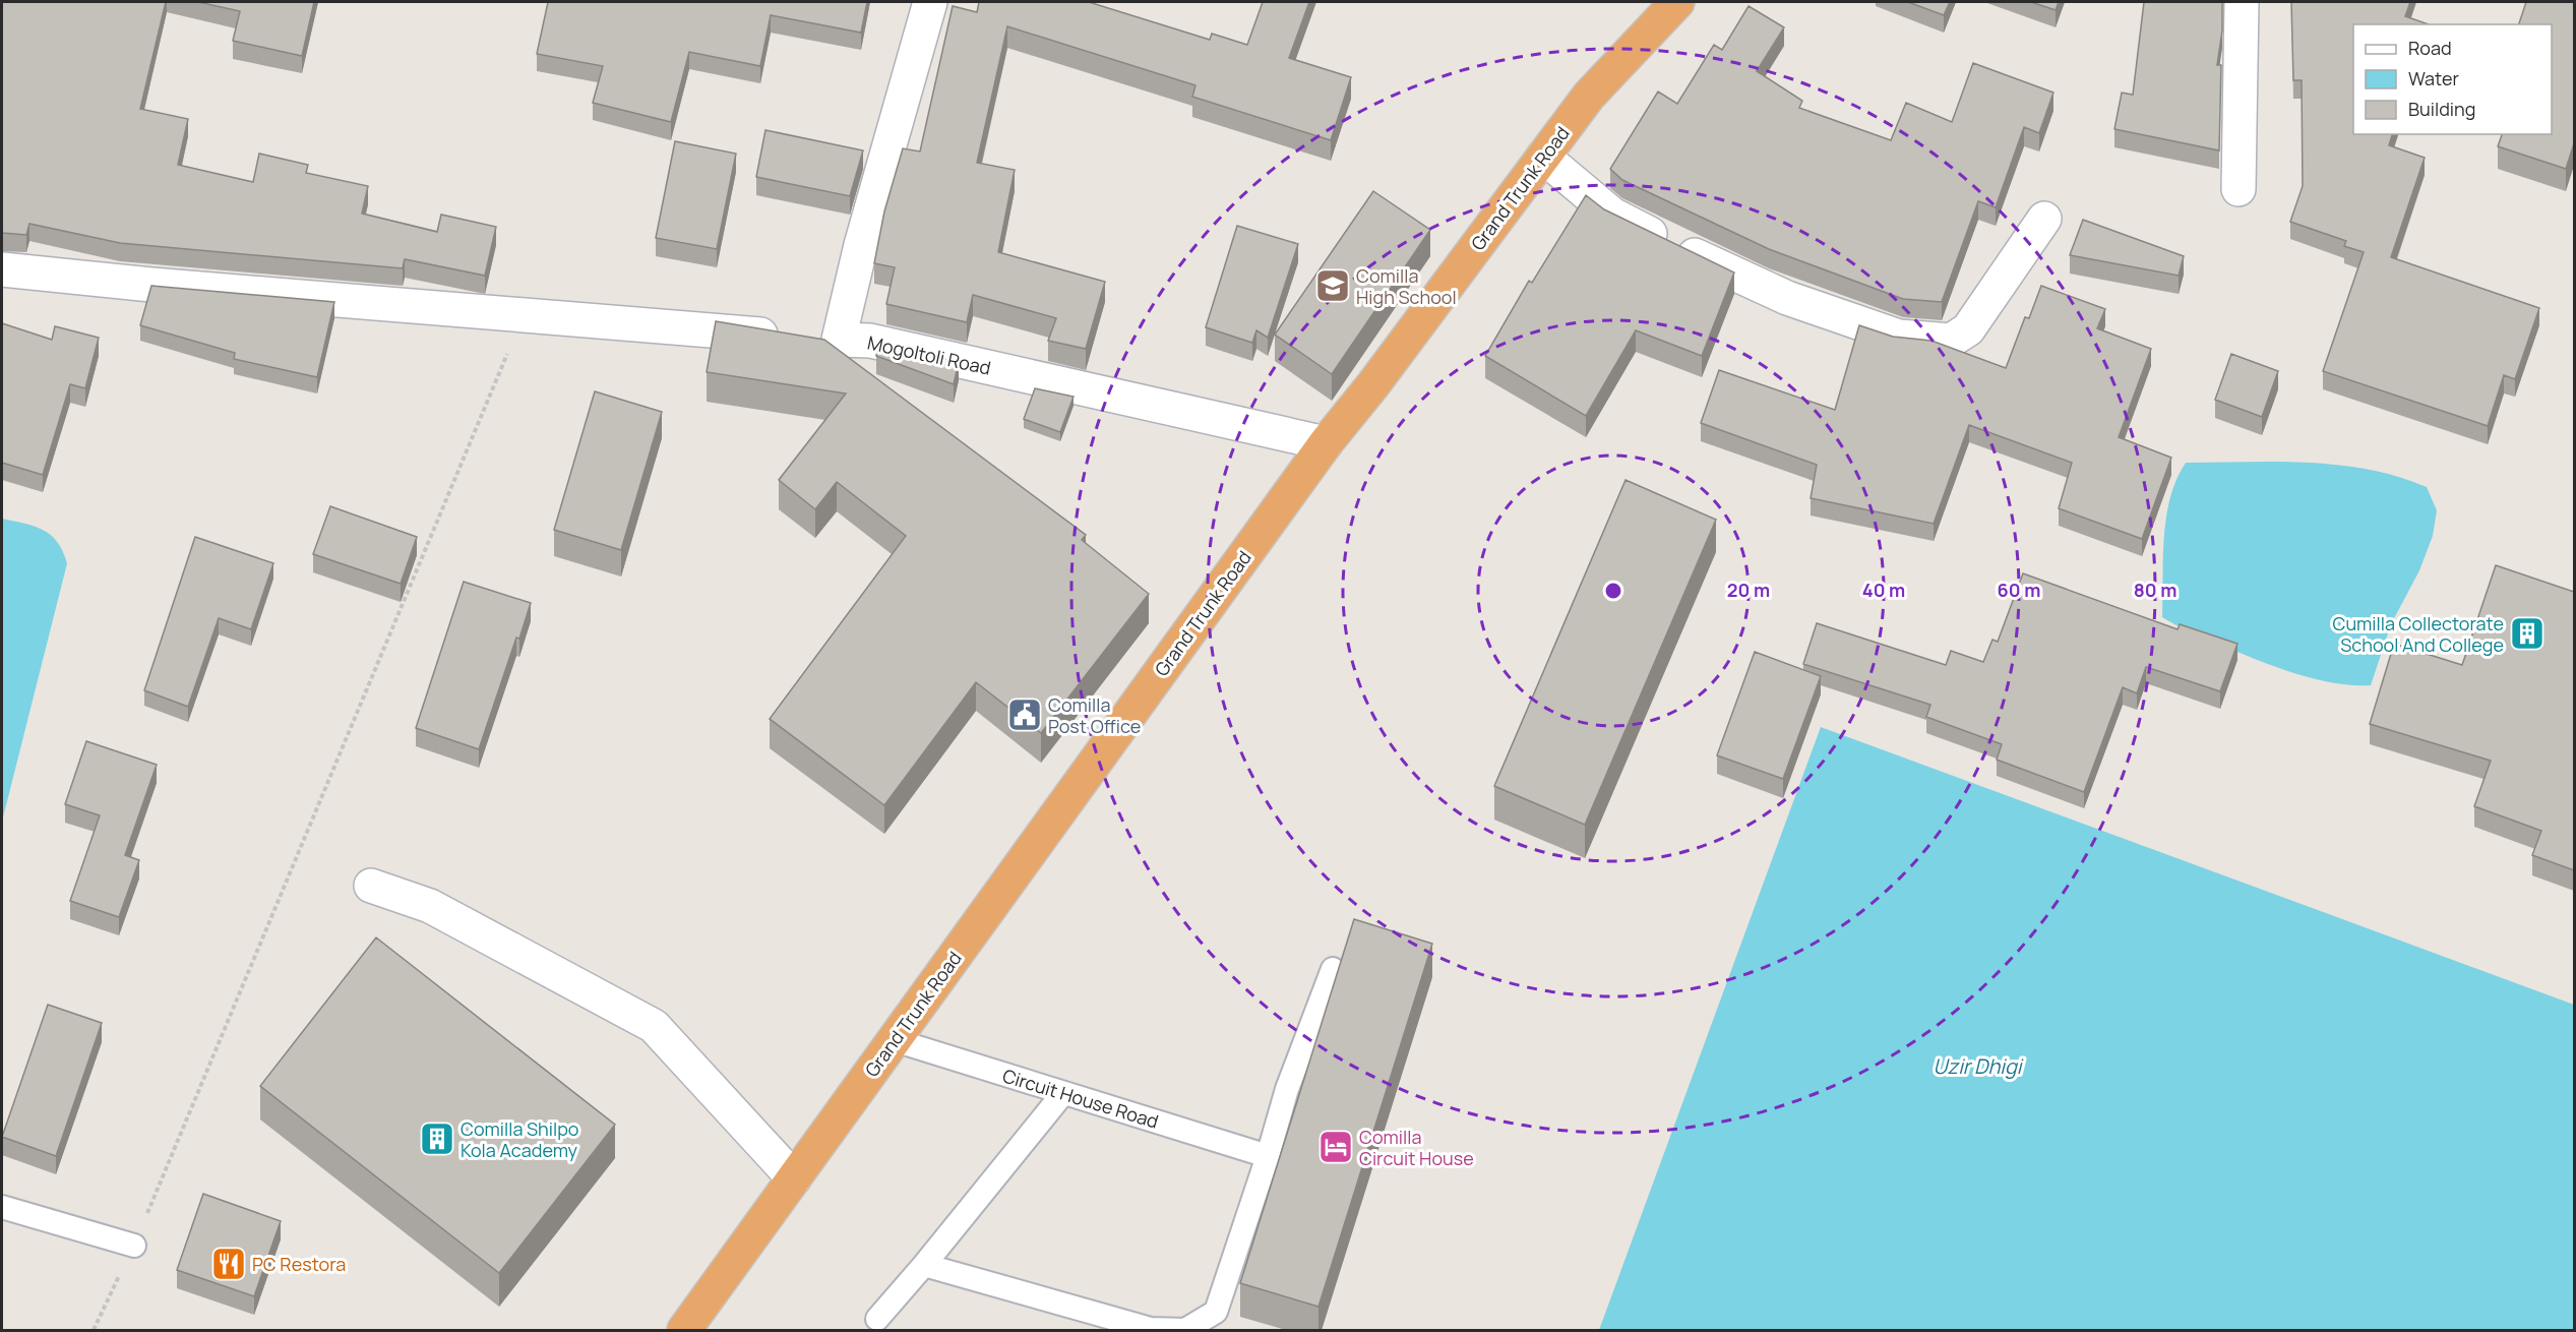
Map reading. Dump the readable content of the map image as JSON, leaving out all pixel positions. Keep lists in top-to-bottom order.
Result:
{
  "streets": {
    "highway": ["Grand Trunk Road"],
    "street": ["Mogoltoli Road"],
    "lane": ["Circuit House Road"]
  },
  "crossings": [
    ["Grand Trunk Road", "Mogoltoli Road"],
    ["Grand Trunk Road", "Circuit House Road"]
  ],
  "water": ["Uzir Dhigi"],
  "places": {
    "school or university": ["Comilla High School"],
    "building": ["Cumilla Collectorate School And College", "Comilla Shilpo Kola Academy"],
    "public building": ["Comilla Post Office"],
    "hotel": ["Comilla Circuit House"],
    "restaurant": ["PC Restora"]
  },
  "legend": ["Road", "Water", "Building"],
  "rings": [
    "20 m",
    "40 m",
    "60 m",
    "80 m"
  ]
}
